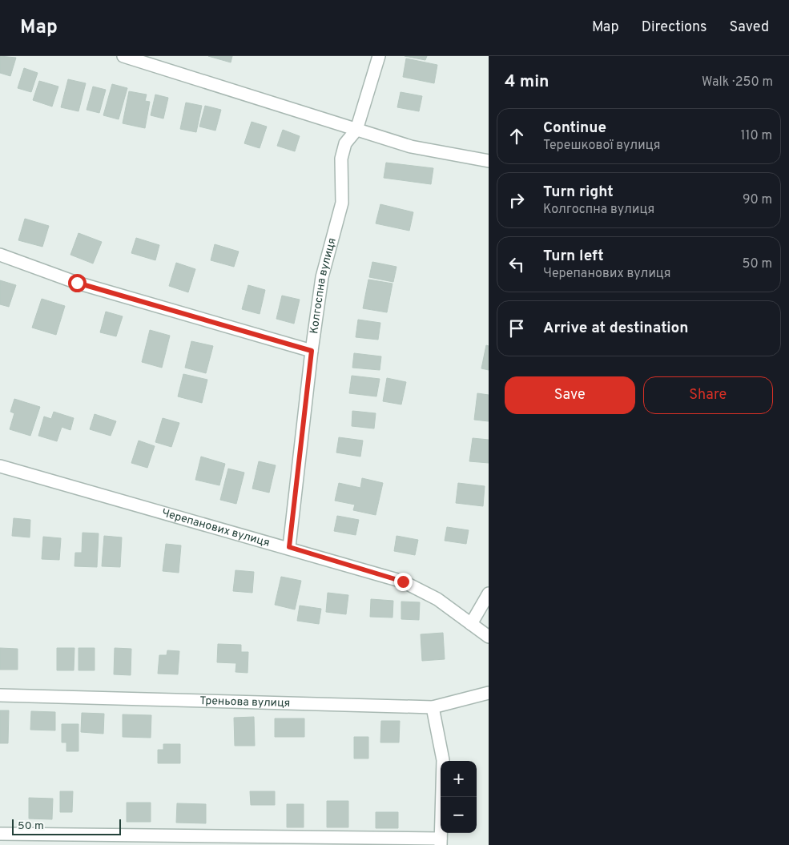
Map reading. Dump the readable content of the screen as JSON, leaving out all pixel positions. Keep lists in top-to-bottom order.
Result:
{
  "streets": {
    "street": ["Колгоспна вулиця", "Черепанових вулиця", "Треньова вулиця"]
  },
  "crossings": [
    ["Колгоспна вулиця", "Черепанових вулиця"]
  ],
  "scale_bar": "50 m",
  "page": {
    "header": "Map",
    "nav": ["Map", "Directions", "Saved"],
    "heading": ["4 min", "Walk · 250 m"],
    "list": [
      ["Continue", "Терешкової вулиця", "110 m"],
      ["Turn right", "Колгоспна вулиця", "90 m"],
      ["Turn left", "Черепанових вулиця", "50 m"],
      "Arrive at destination"
    ],
    "buttons": ["Save", "Share"],
    "map_buttons": ["+", "−"],
    "scale": "50 m"
  }
}
